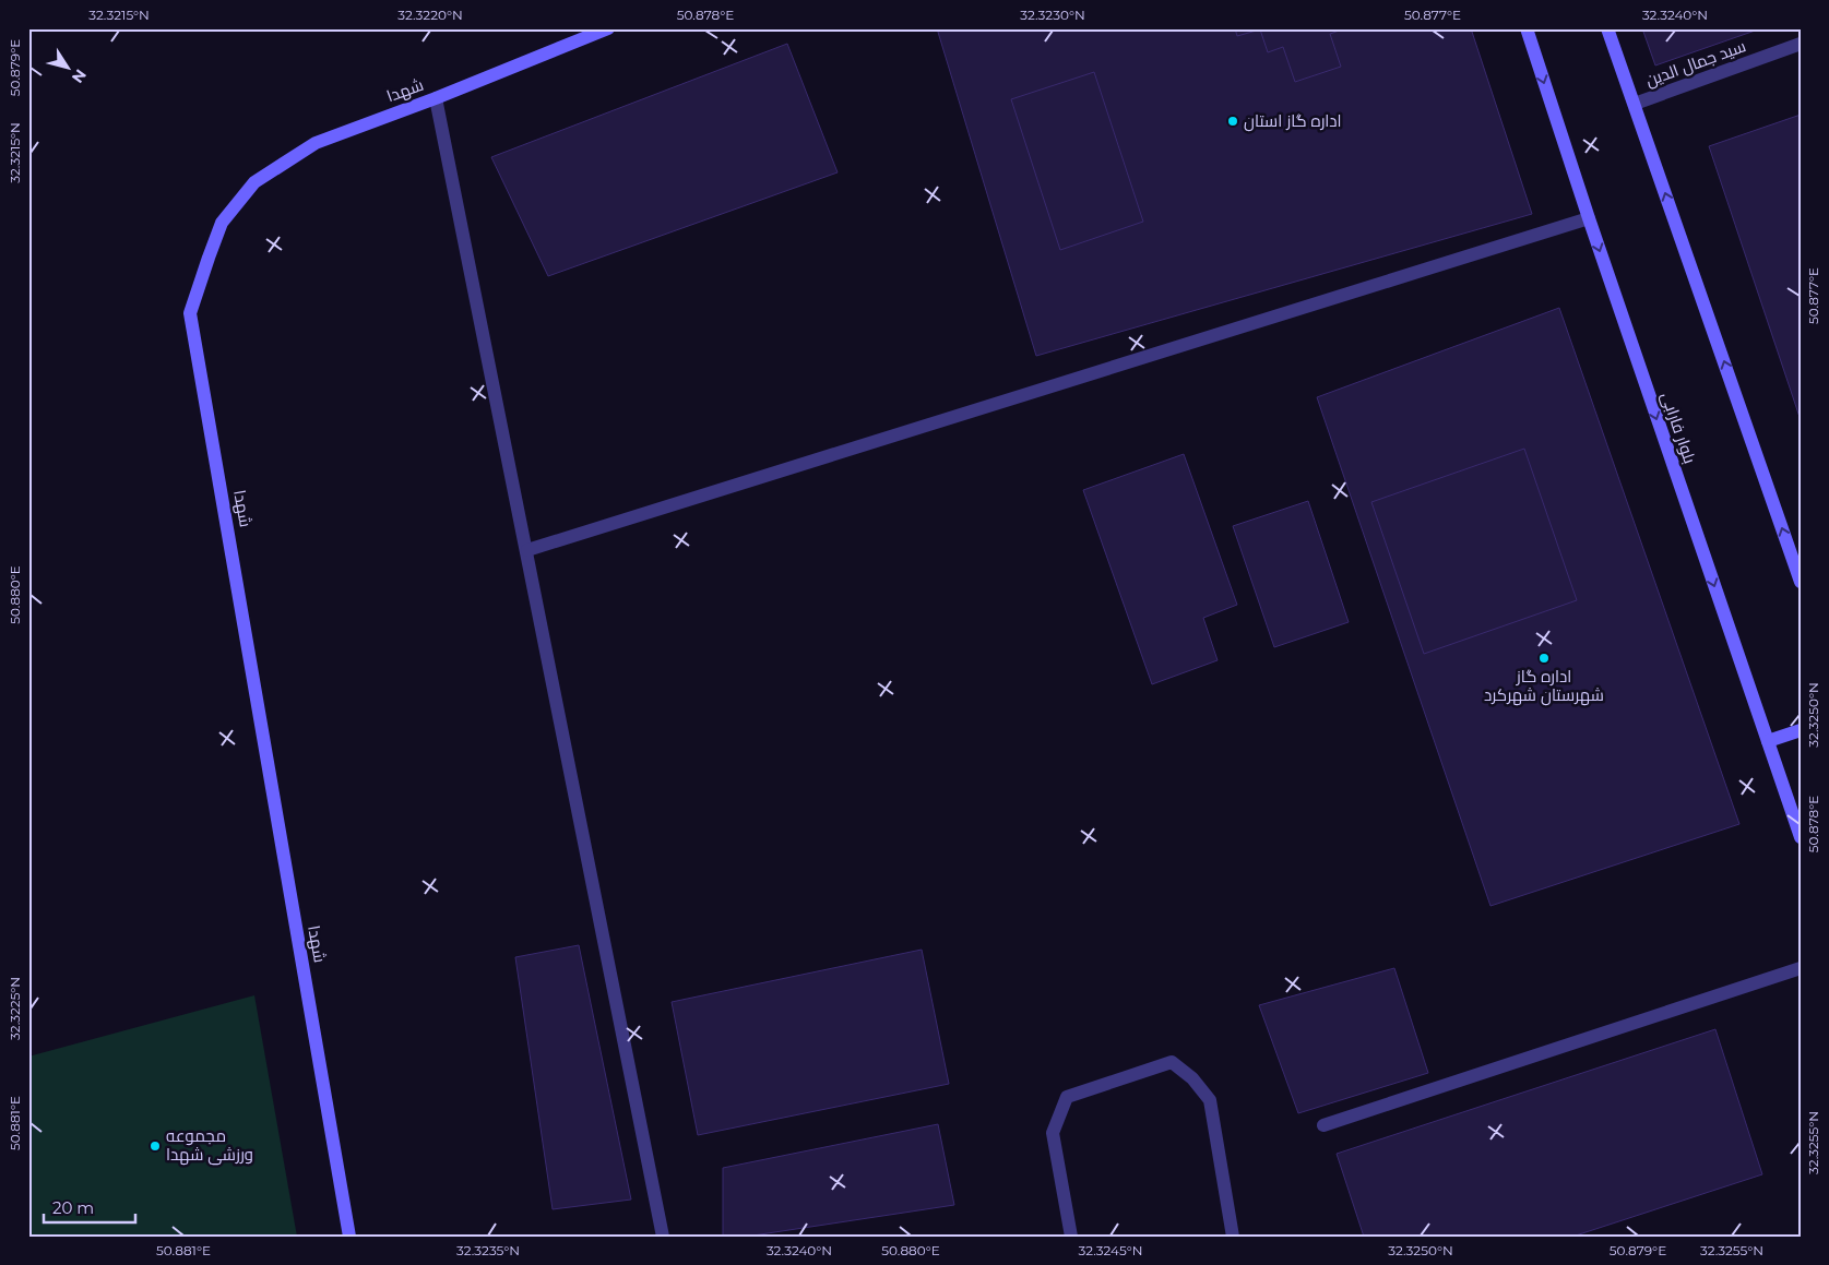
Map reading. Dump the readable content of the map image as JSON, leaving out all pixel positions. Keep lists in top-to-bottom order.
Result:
{
  "streets": {
    "main road": ["شهدا", "بلوار فارابی"],
    "street": ["سید جمال الدین"]
  },
  "places": ["اداره گاز استان", "اداره گاز شهرستان شهرکرد", "مجموعه ورزشی شهدا"],
  "scale_bar": "20 m",
  "north": "bottom right",
  "coordinates": [
    "32.3215°N",
    "32.3220°N",
    "50.878°E",
    "32.3230°N",
    "50.877°E",
    "32.3240°N",
    "50.879°E",
    "50.880°E",
    "32.3250°N",
    "32.3225°N",
    "50.881°E",
    "32.3255°N",
    "32.3235°N",
    "32.3245°N"
  ]
}
